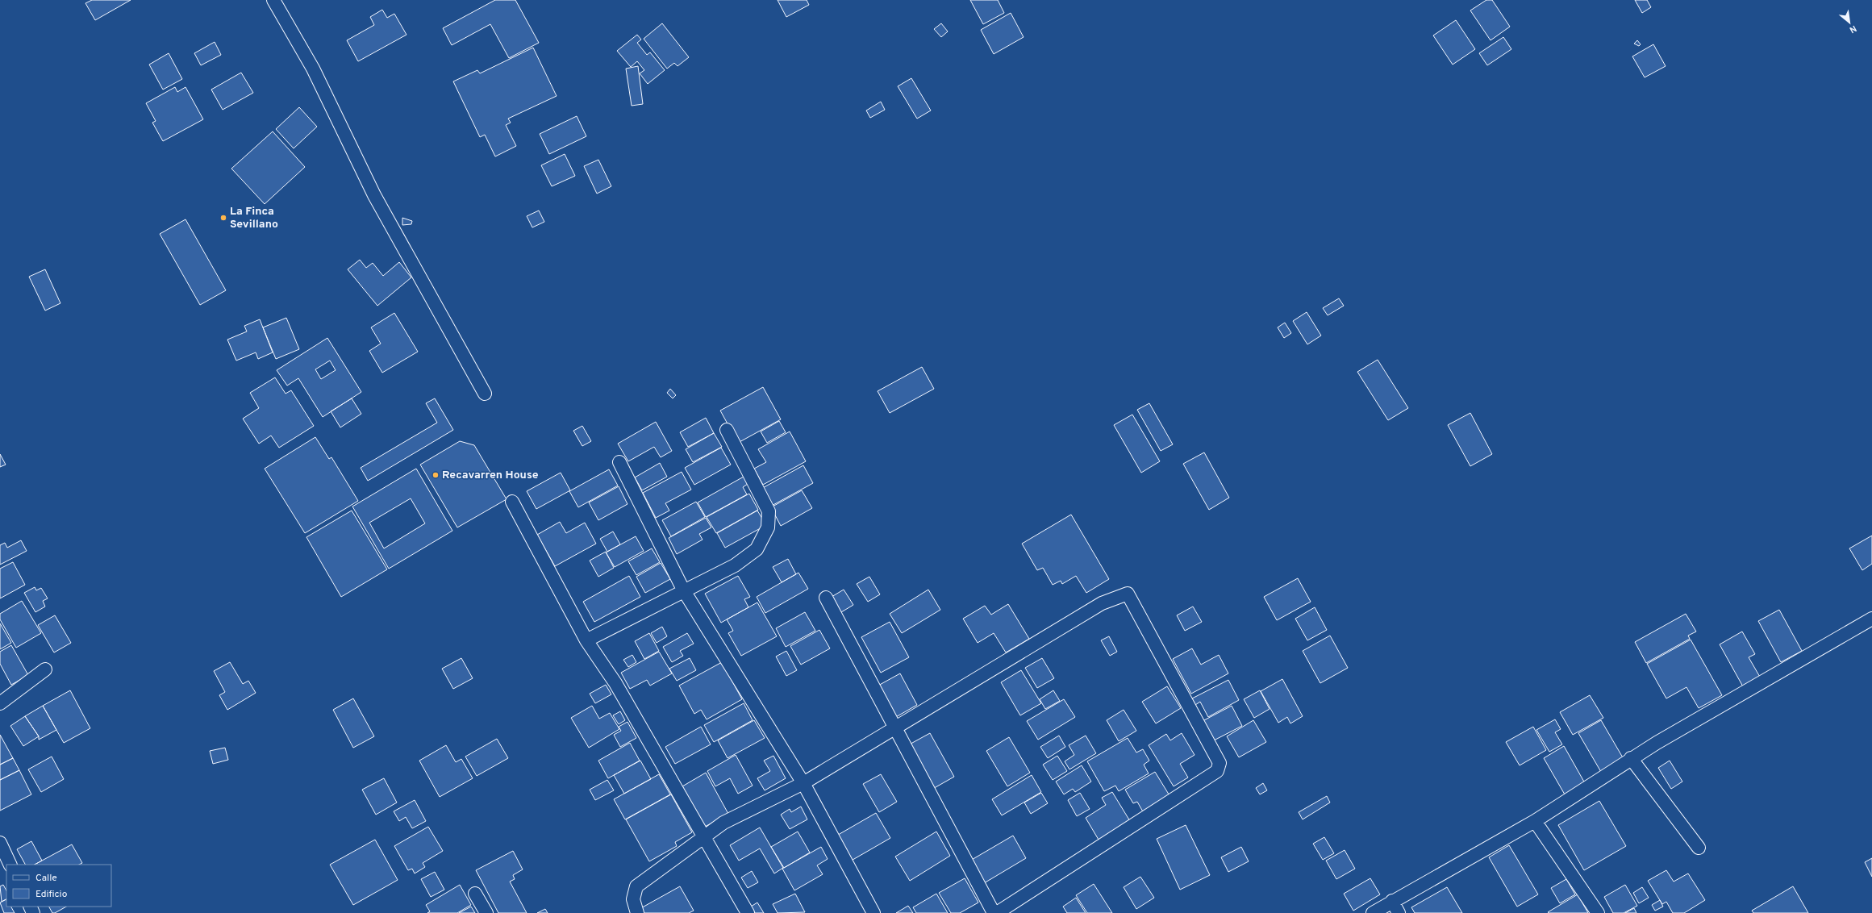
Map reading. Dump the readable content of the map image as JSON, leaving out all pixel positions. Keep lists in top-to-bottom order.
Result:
{
  "places": ["La Finca Sevillano", "Recavarren House"],
  "legend": ["Calle", "Edificio"],
  "north": "bottom right"
}
